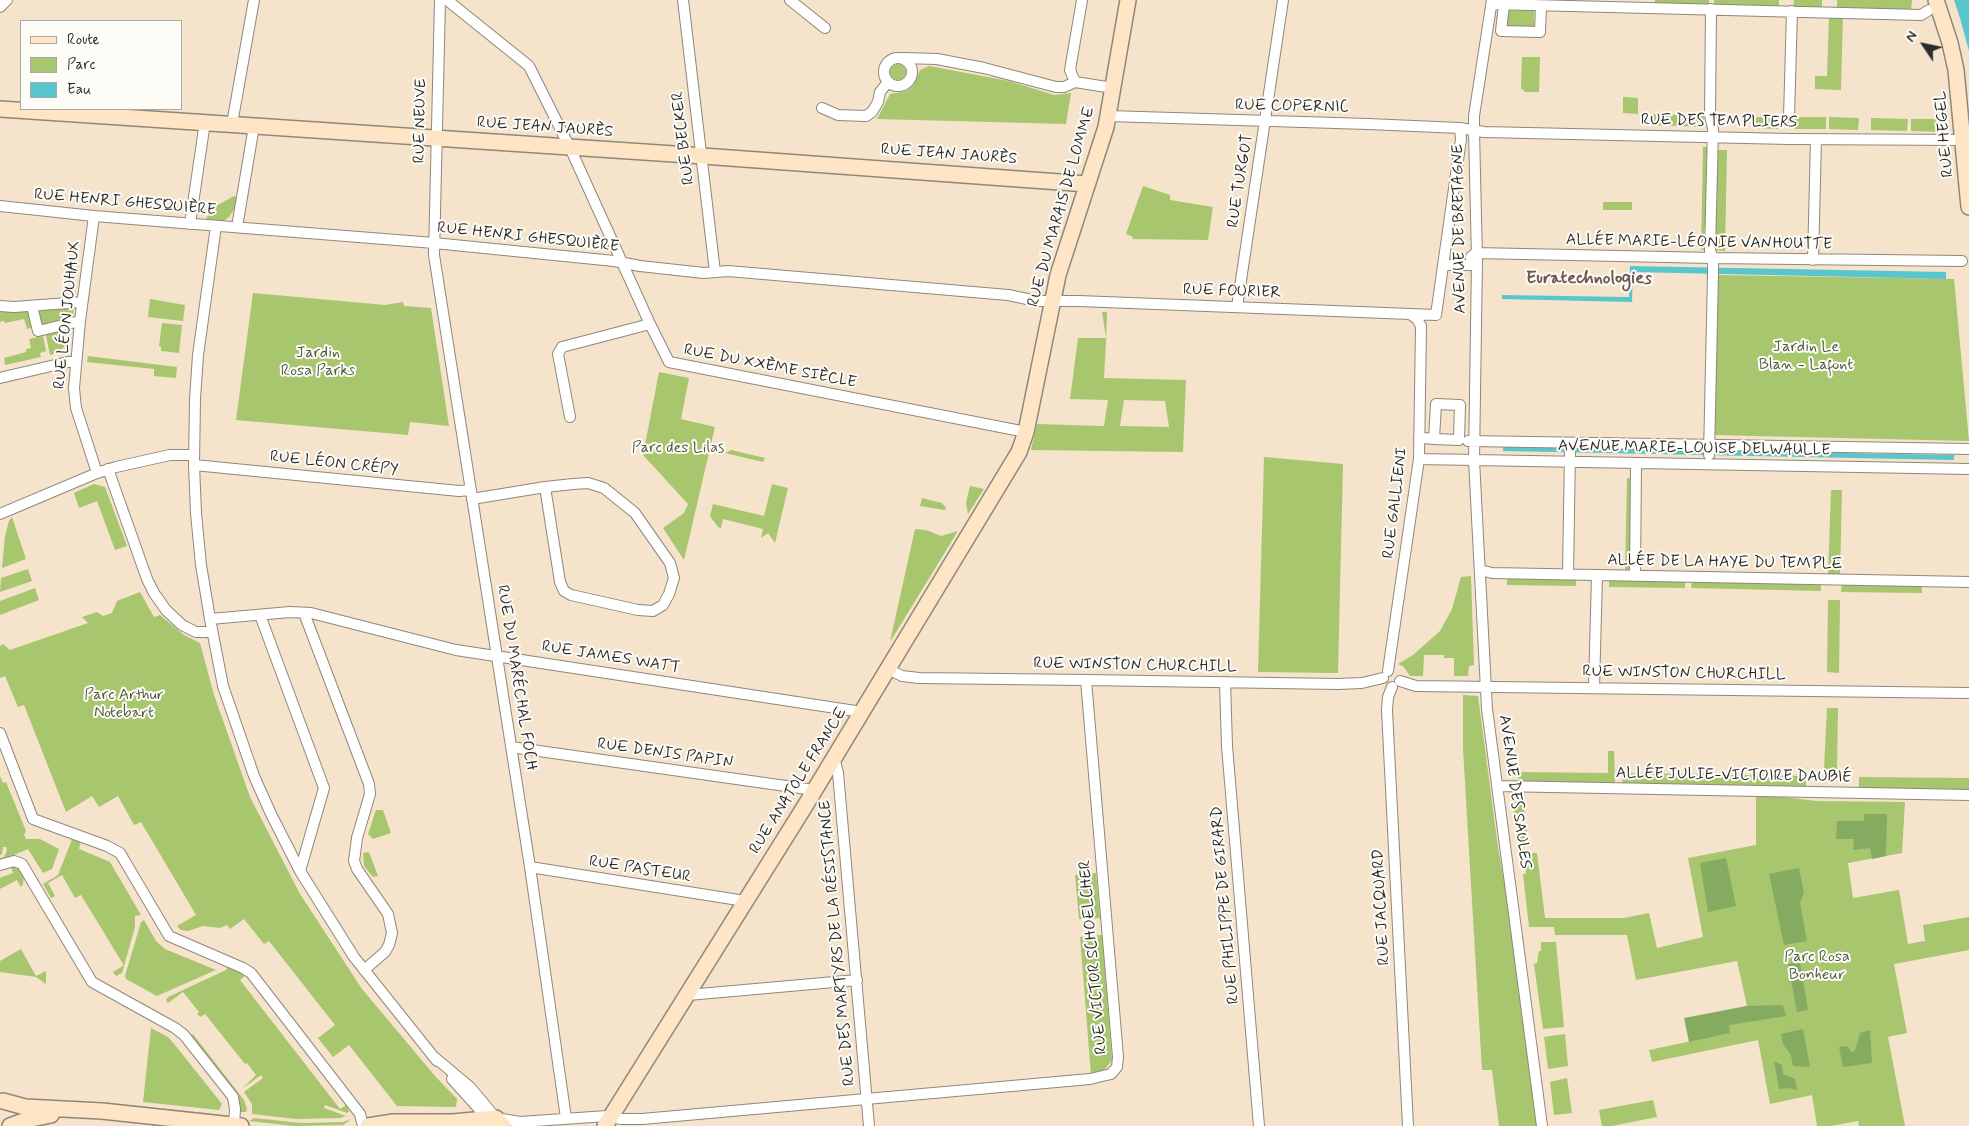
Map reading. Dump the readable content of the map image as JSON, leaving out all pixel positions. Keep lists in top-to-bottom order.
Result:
{
  "streets": {
    "street": [
      "RUE COPERNIC",
      "RUE NEUVE",
      "RUE DES TEMPLIERS",
      "RUE JEAN JAURÈS",
      "RUE HEGEL",
      "RUE BECKER",
      "RUE TURGOT",
      "RUE HENRI GHESQUIÈRE",
      "RUE DU MARAIS DE LOMME",
      "AVENUE DE BRETAGNE",
      "ALLÉE MARIE-LÉONIE VANHOUTTE",
      "RUE FOURIER",
      "RUE LÉON JOUHAUX",
      "RUE DU XXÈME SIÈCLE",
      "AVENUE MARIE-LOUISE DELWAULLE",
      "RUE LÉON CRÉPY",
      "RUE GALLIENI",
      "ALLÉE DE LA HAYE DU TEMPLE",
      "RUE JAMES WATT",
      "RUE WINSTON CHURCHILL",
      "RUE DU MARÉCHAL FOCH",
      "RUE DENIS PAPIN",
      "ALLÉE JULIE-VICTOIRE DAUBIÉ",
      "RUE ANATOLE FRANCE",
      "AVENUE DES SAULES",
      "RUE PASTEUR",
      "RUE PHILIPPE DE GIRARD",
      "RUE JACQUARD",
      "RUE DES MARTYRS DE LA RÉSISTANCE",
      "RUE VICTOR SCHOELCHER"
    ]
  },
  "crossings": [
    ["RUE COPERNIC", "RUE DES TEMPLIERS"],
    ["RUE COPERNIC", "RUE TURGOT"],
    ["RUE COPERNIC", "RUE DU MARAIS DE LOMME"],
    ["RUE COPERNIC", "AVENUE DE BRETAGNE"],
    ["RUE NEUVE", "RUE JEAN JAURÈS"],
    ["RUE NEUVE", "RUE HENRI GHESQUIÈRE"],
    ["RUE NEUVE", "RUE DU MARÉCHAL FOCH"],
    ["RUE DES TEMPLIERS", "RUE HEGEL"],
    ["RUE DES TEMPLIERS", "AVENUE DE BRETAGNE"],
    ["RUE JEAN JAURÈS", "RUE BECKER"],
    ["RUE JEAN JAURÈS", "RUE DU MARAIS DE LOMME"],
    ["RUE JEAN JAURÈS", "RUE DU XXÈME SIÈCLE"],
    ["RUE BECKER", "RUE HENRI GHESQUIÈRE"],
    ["RUE TURGOT", "RUE FOURIER"],
    ["RUE HENRI GHESQUIÈRE", "RUE DU MARAIS DE LOMME"],
    ["RUE HENRI GHESQUIÈRE", "RUE FOURIER"],
    ["RUE HENRI GHESQUIÈRE", "RUE LÉON JOUHAUX"],
    ["RUE HENRI GHESQUIÈRE", "RUE DU XXÈME SIÈCLE"],
    ["RUE HENRI GHESQUIÈRE", "RUE DU MARÉCHAL FOCH"],
    ["RUE DU MARAIS DE LOMME", "RUE FOURIER"],
    ["RUE DU MARAIS DE LOMME", "RUE DU XXÈME SIÈCLE"],
    ["RUE DU MARAIS DE LOMME", "RUE ANATOLE FRANCE"],
    ["AVENUE DE BRETAGNE", "ALLÉE MARIE-LÉONIE VANHOUTTE"],
    ["AVENUE DE BRETAGNE", "RUE FOURIER"],
    ["AVENUE DE BRETAGNE", "AVENUE MARIE-LOUISE DELWAULLE"],
    ["AVENUE DE BRETAGNE", "RUE GALLIENI"],
    ["AVENUE DE BRETAGNE", "AVENUE DES SAULES"],
    ["RUE FOURIER", "RUE GALLIENI"],
    ["RUE LÉON JOUHAUX", "RUE LÉON CRÉPY"],
    ["AVENUE MARIE-LOUISE DELWAULLE", "RUE GALLIENI"],
    ["AVENUE MARIE-LOUISE DELWAULLE", "AVENUE DES SAULES"],
    ["RUE LÉON CRÉPY", "RUE DU MARÉCHAL FOCH"],
    ["RUE GALLIENI", "RUE WINSTON CHURCHILL"],
    ["ALLÉE DE LA HAYE DU TEMPLE", "AVENUE DES SAULES"],
    ["RUE JAMES WATT", "RUE DU MARÉCHAL FOCH"],
    ["RUE JAMES WATT", "RUE ANATOLE FRANCE"],
    ["RUE WINSTON CHURCHILL", "RUE ANATOLE FRANCE"],
    ["RUE WINSTON CHURCHILL", "AVENUE DES SAULES"],
    ["RUE WINSTON CHURCHILL", "RUE PHILIPPE DE GIRARD"],
    ["RUE WINSTON CHURCHILL", "RUE JACQUARD"],
    ["RUE WINSTON CHURCHILL", "RUE VICTOR SCHOELCHER"],
    ["RUE DU MARÉCHAL FOCH", "RUE DENIS PAPIN"],
    ["RUE DU MARÉCHAL FOCH", "RUE PASTEUR"],
    ["RUE DENIS PAPIN", "RUE ANATOLE FRANCE"],
    ["ALLÉE JULIE-VICTOIRE DAUBIÉ", "AVENUE DES SAULES"],
    ["RUE ANATOLE FRANCE", "RUE PASTEUR"],
    ["RUE ANATOLE FRANCE", "RUE DES MARTYRS DE LA RÉSISTANCE"],
    ["RUE DES MARTYRS DE LA RÉSISTANCE", "RUE VICTOR SCHOELCHER"]
  ],
  "districts": ["Euratechnologies"],
  "parks": [
    "Jardin Le Blan - Lafont",
    "Jardin Rosa Parks",
    "Parc des Lilas",
    "Parc Arthur Notebart",
    "Parc Rosa Bonheur"
  ],
  "legend": ["Route", "Parc", "Eau"],
  "north": "top left"
}
